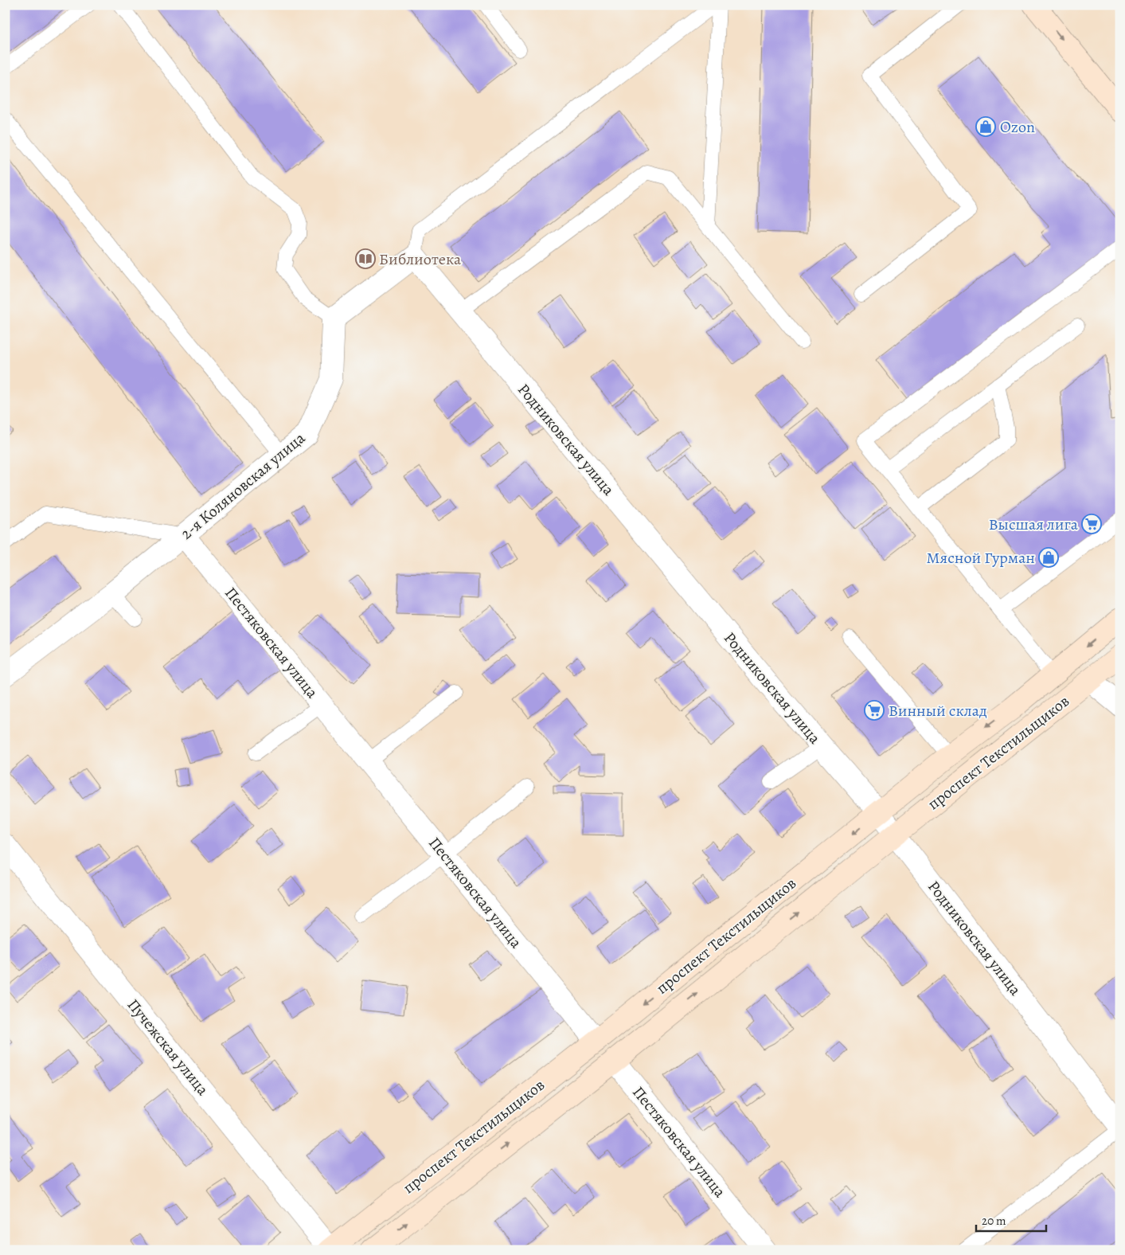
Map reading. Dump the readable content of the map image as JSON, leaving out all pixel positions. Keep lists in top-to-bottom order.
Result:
{
  "streets": {
    "main road": ["проспект Текстильщиков"],
    "street": [
      "Родниковская улица",
      "2-я Коляновская улица",
      "Пестяковская улица",
      "Пучежская улица"
    ]
  },
  "crossings": [
    ["Родниковская улица", "проспект Текстильщиков"],
    ["2-я Коляновская улица", "Пестяковская улица"],
    ["Пестяковская улица", "проспект Текстильщиков"],
    ["проспект Текстильщиков", "Пучежская улица"]
  ],
  "places": {
    "shop": ["Ozon", "Мясной Гурман"],
    "library": ["Библиотека"],
    "supermarket": ["Высшая лига", "Винный склад"]
  },
  "scale_bar": "20 m"
}
